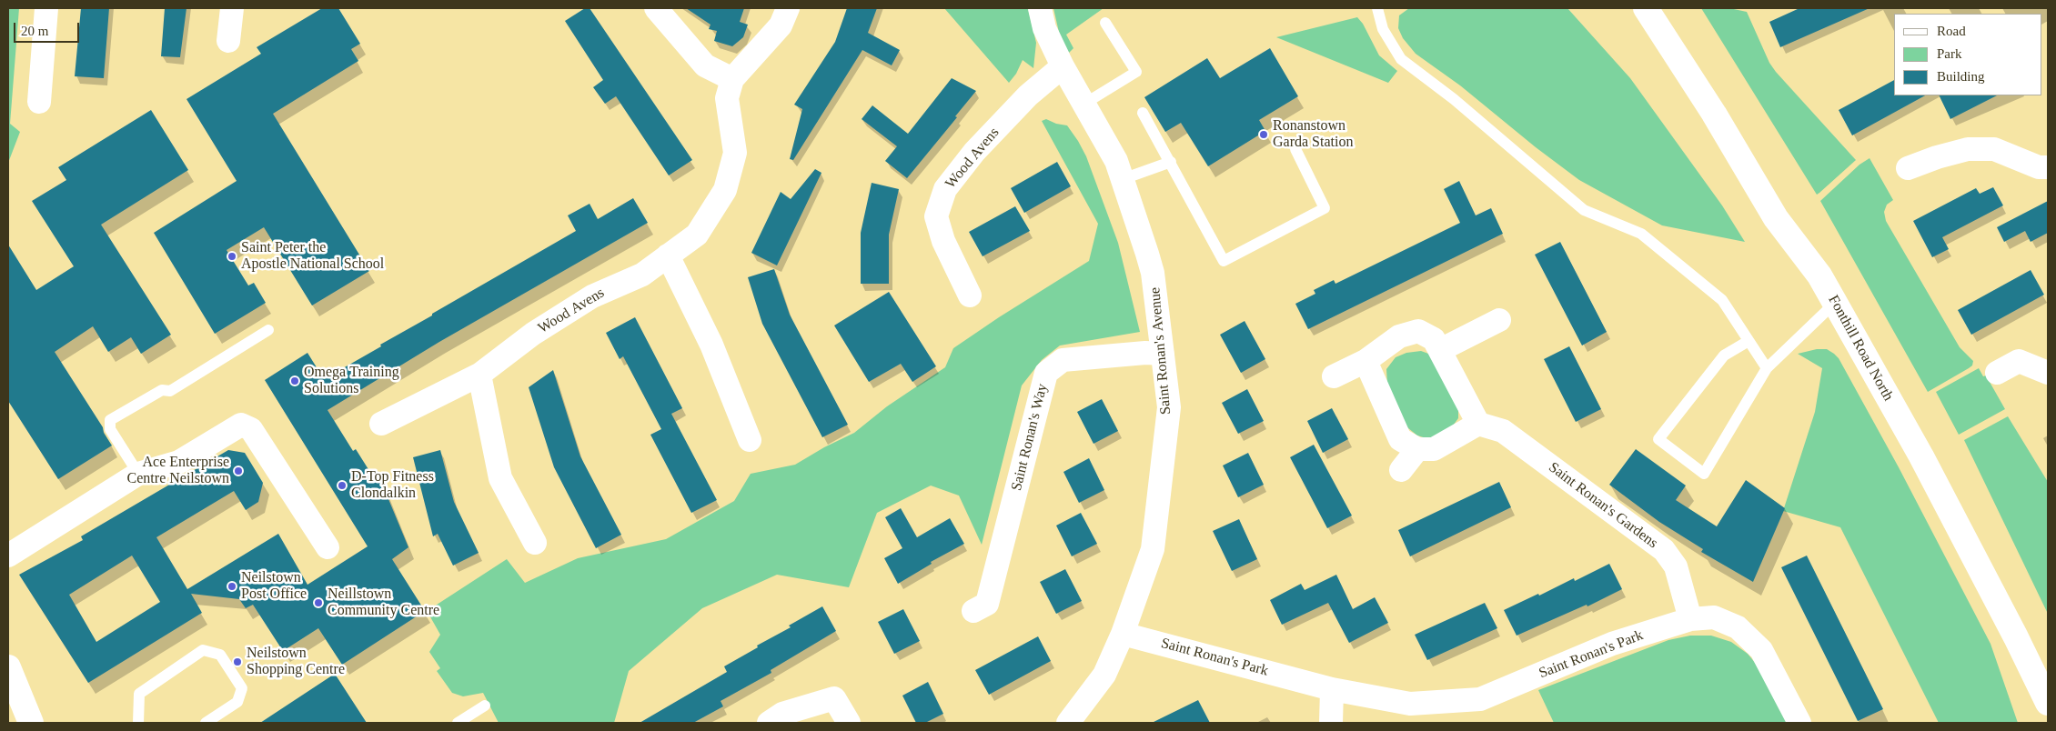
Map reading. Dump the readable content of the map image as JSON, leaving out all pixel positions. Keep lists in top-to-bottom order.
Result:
{
  "streets": {
    "main road": ["Fonthill Road North"],
    "street": [
      "Wood Avens",
      "Saint Ronan's Avenue",
      "Saint Ronan's Way",
      "Saint Ronan's Gardens",
      "Saint Ronan's Park"
    ]
  },
  "crossings": [
    ["Wood Avens", "Saint Ronan's Avenue"],
    ["Saint Ronan's Avenue", "Saint Ronan's Way"],
    ["Saint Ronan's Avenue", "Saint Ronan's Park"],
    ["Saint Ronan's Gardens", "Saint Ronan's Park"]
  ],
  "places": [
    "Ronanstown Garda Station",
    "Saint Peter the Apostle National School",
    "Omega Training Solutions",
    "Ace Enterprise Centre Neilstown",
    "D-Top Fitness Clondalkin",
    "Neilstown Post Office",
    "Neillstown Community Centre",
    "Neilstown Shopping Centre"
  ],
  "legend": ["Road", "Park", "Building"],
  "scale_bar": "20 m"
}
